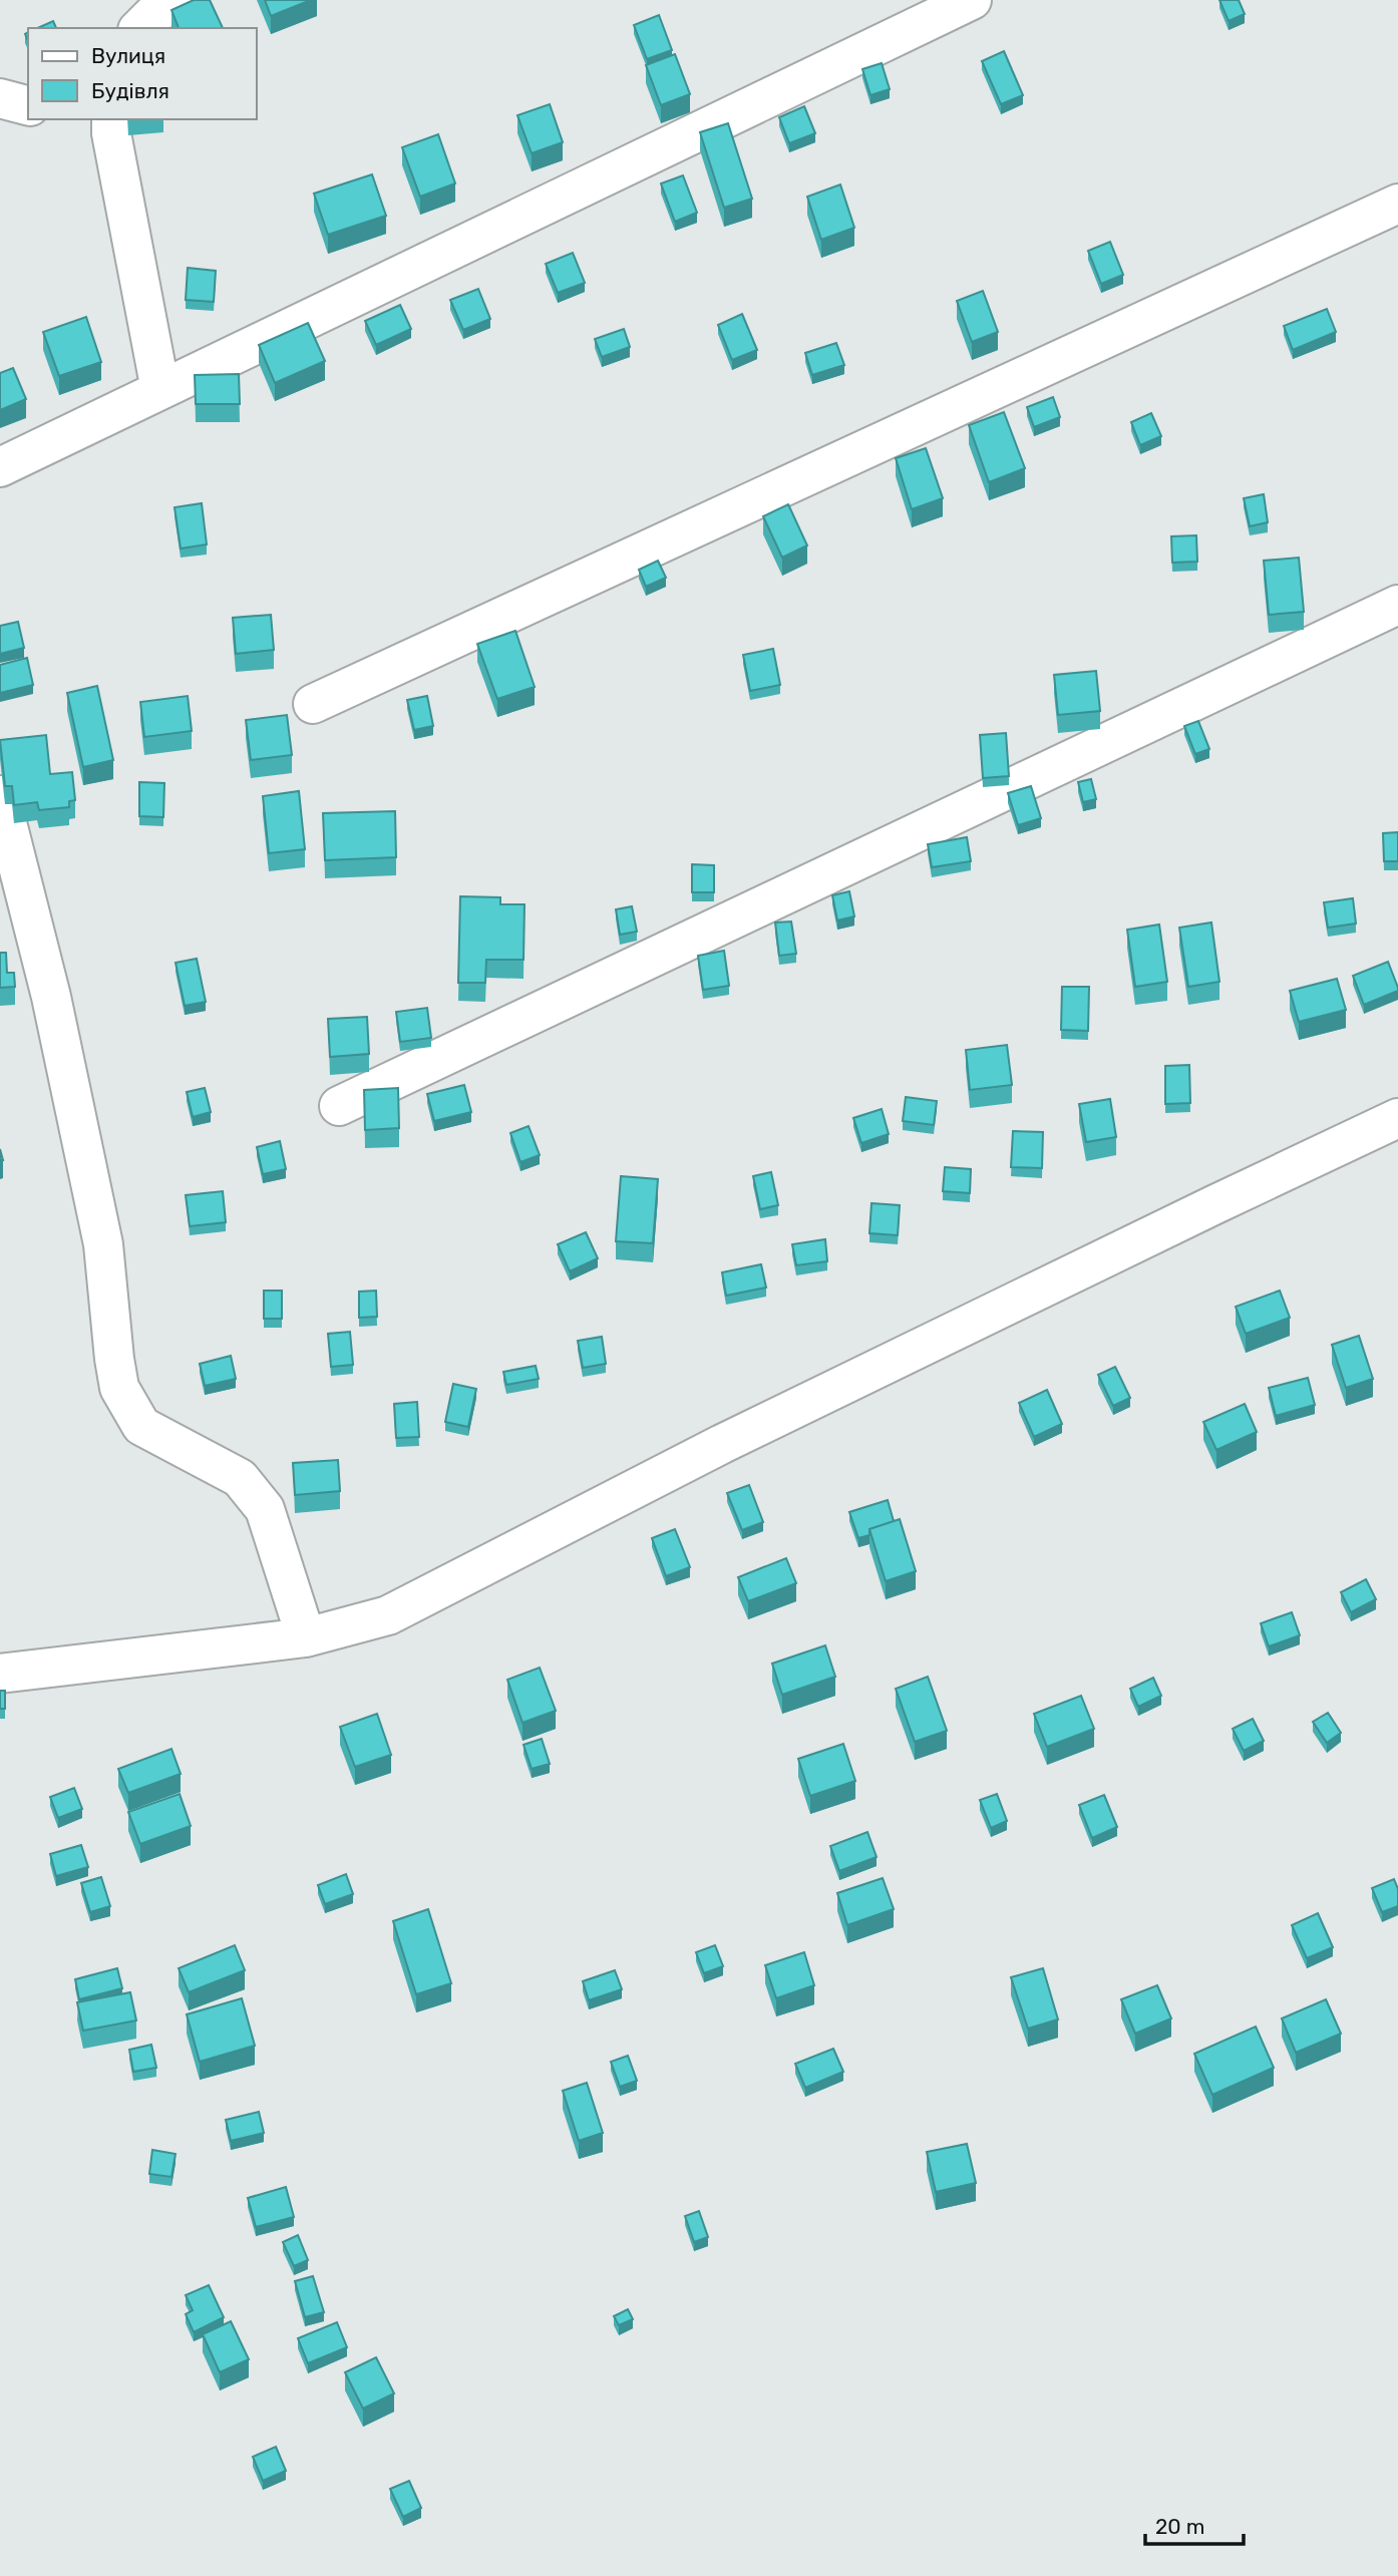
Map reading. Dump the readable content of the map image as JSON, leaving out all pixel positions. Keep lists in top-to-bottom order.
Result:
{
  "legend": ["Вулиця", "Будівля"],
  "scale_bar": "20 m"
}
